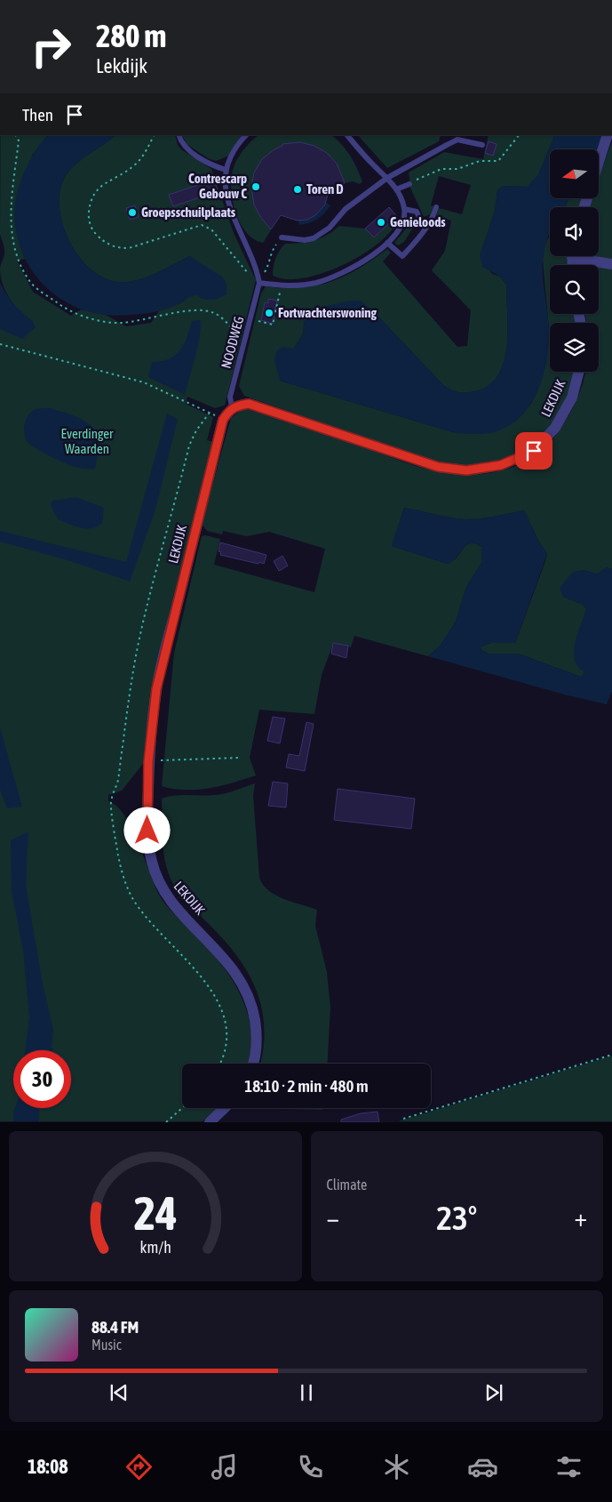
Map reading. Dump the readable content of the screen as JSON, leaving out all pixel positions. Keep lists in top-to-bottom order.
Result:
{
  "streets": {
    "street": ["LEKDIJK"],
    "lane": ["NOODWEG"]
  },
  "crossings": [
    ["NOODWEG", "LEKDIJK"]
  ],
  "parks": ["Everdinger Waarden"],
  "places": [
    "Contrescarp Gebouw C",
    "Toren D",
    "Groepsschuilplaats",
    "Genieloods",
    "Fortwachterswoning"
  ],
  "north": "left",
  "page": {
    "turn": ["280 m", "Lekdijk"],
    "then": "Then",
    "limit": "30",
    "trip": "18:10 · 2 min · 480 m",
    "tile": "Climate",
    "heat": ["−", "23°", "+"],
    "song": ["88.4 FM", "Music"],
    "tabs": "18:08",
    "gauge": ["24", "km/h"]
  }
}
